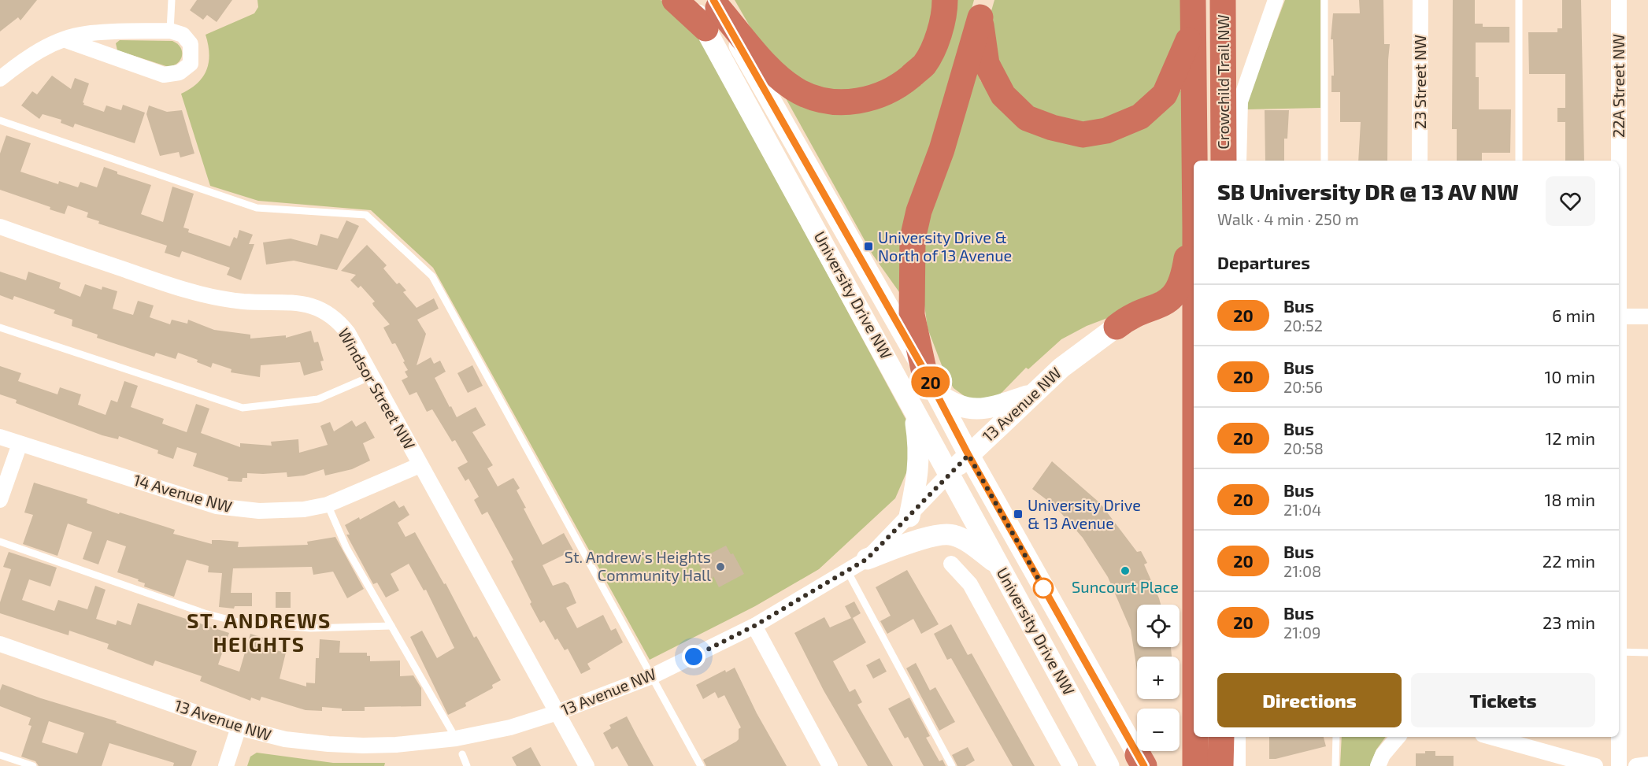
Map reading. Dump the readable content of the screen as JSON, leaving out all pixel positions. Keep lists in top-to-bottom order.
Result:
{
  "streets": {
    "highway": ["Crowchild Trail NW"],
    "street": [
      "23 Street NW",
      "22A Street NW",
      "University Drive NW",
      "Windsor Street NW",
      "13 Avenue NW",
      "14 Avenue NW"
    ]
  },
  "crossings": [
    ["University Drive NW", "13 Avenue NW"],
    ["Windsor Street NW", "13 Avenue NW"],
    ["Windsor Street NW", "14 Avenue NW"]
  ],
  "districts": ["ST. ANDREWS HEIGHTS"],
  "places": {
    "transit": ["University Drive & North of 13 Avenue", "University Drive & 13 Avenue"],
    "other": ["St. Andrew's Heights Community Hall", "Suncourt Place"]
  },
  "lines": ["bus line 20"],
  "page": {
    "on_map": "20",
    "heading": [
      ["SB University DR @ 13 AV NW", "Walk · 4 min · 250 m"],
      "Departures"
    ],
    "list": [
      {
        "mark": "20",
        "name": "Bus",
        "note": "20:52",
        "value": "6 min"
      },
      {
        "mark": "20",
        "name": "Bus",
        "note": "20:56",
        "value": "10 min"
      },
      {
        "mark": "20",
        "name": "Bus",
        "note": "20:58",
        "value": "12 min"
      },
      {
        "mark": "20",
        "name": "Bus",
        "note": "21:04",
        "value": "18 min"
      },
      {
        "mark": "20",
        "name": "Bus",
        "note": "21:08",
        "value": "22 min"
      },
      {
        "mark": "20",
        "name": "Bus",
        "note": "21:09",
        "value": "23 min"
      }
    ],
    "map_buttons": ["+", "−"],
    "buttons": ["Directions", "Tickets"]
  }
}
